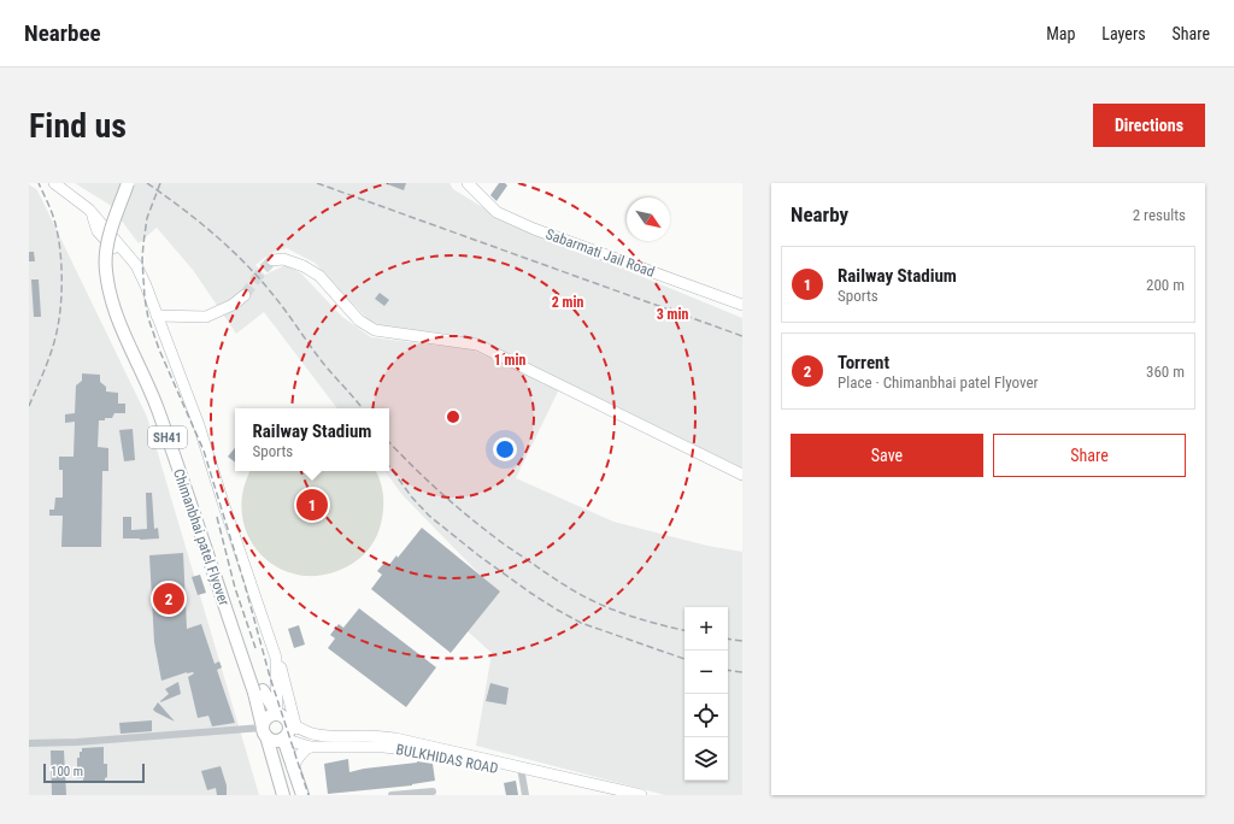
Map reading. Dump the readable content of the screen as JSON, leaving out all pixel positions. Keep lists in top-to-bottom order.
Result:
{
  "streets": {
    "main road": [
      "Sabarmati Jail Road",
      "SH41",
      "Chimanbhai patel Flyover",
      "BULKHIDAS ROAD"
    ]
  },
  "crossings": [
    ["Chimanbhai patel Flyover", "BULKHIDAS ROAD"]
  ],
  "scale_bar": "100 m",
  "north": "bottom right",
  "page": {
    "header": "Nearbee",
    "nav": ["Map", "Layers", "Share"],
    "buttons": [
      "Directions",
      ["Save", "Share"]
    ],
    "title": "Find us",
    "heading": ["Nearby", "2 results"],
    "list": [
      {
        "mark": "1",
        "name": "Railway Stadium",
        "note": "Sports",
        "value": "200 m"
      },
      {
        "mark": "2",
        "name": "Torrent",
        "note": "Place · Chimanbhai patel Flyover",
        "value": "360 m"
      }
    ],
    "popup": ["Railway Stadium", "Sports"],
    "pins": ["1", "2"],
    "map_buttons": ["+", "−"],
    "scale": "100 m"
  },
  "rings": ["2 min", "3 min", "1 min"]
}
